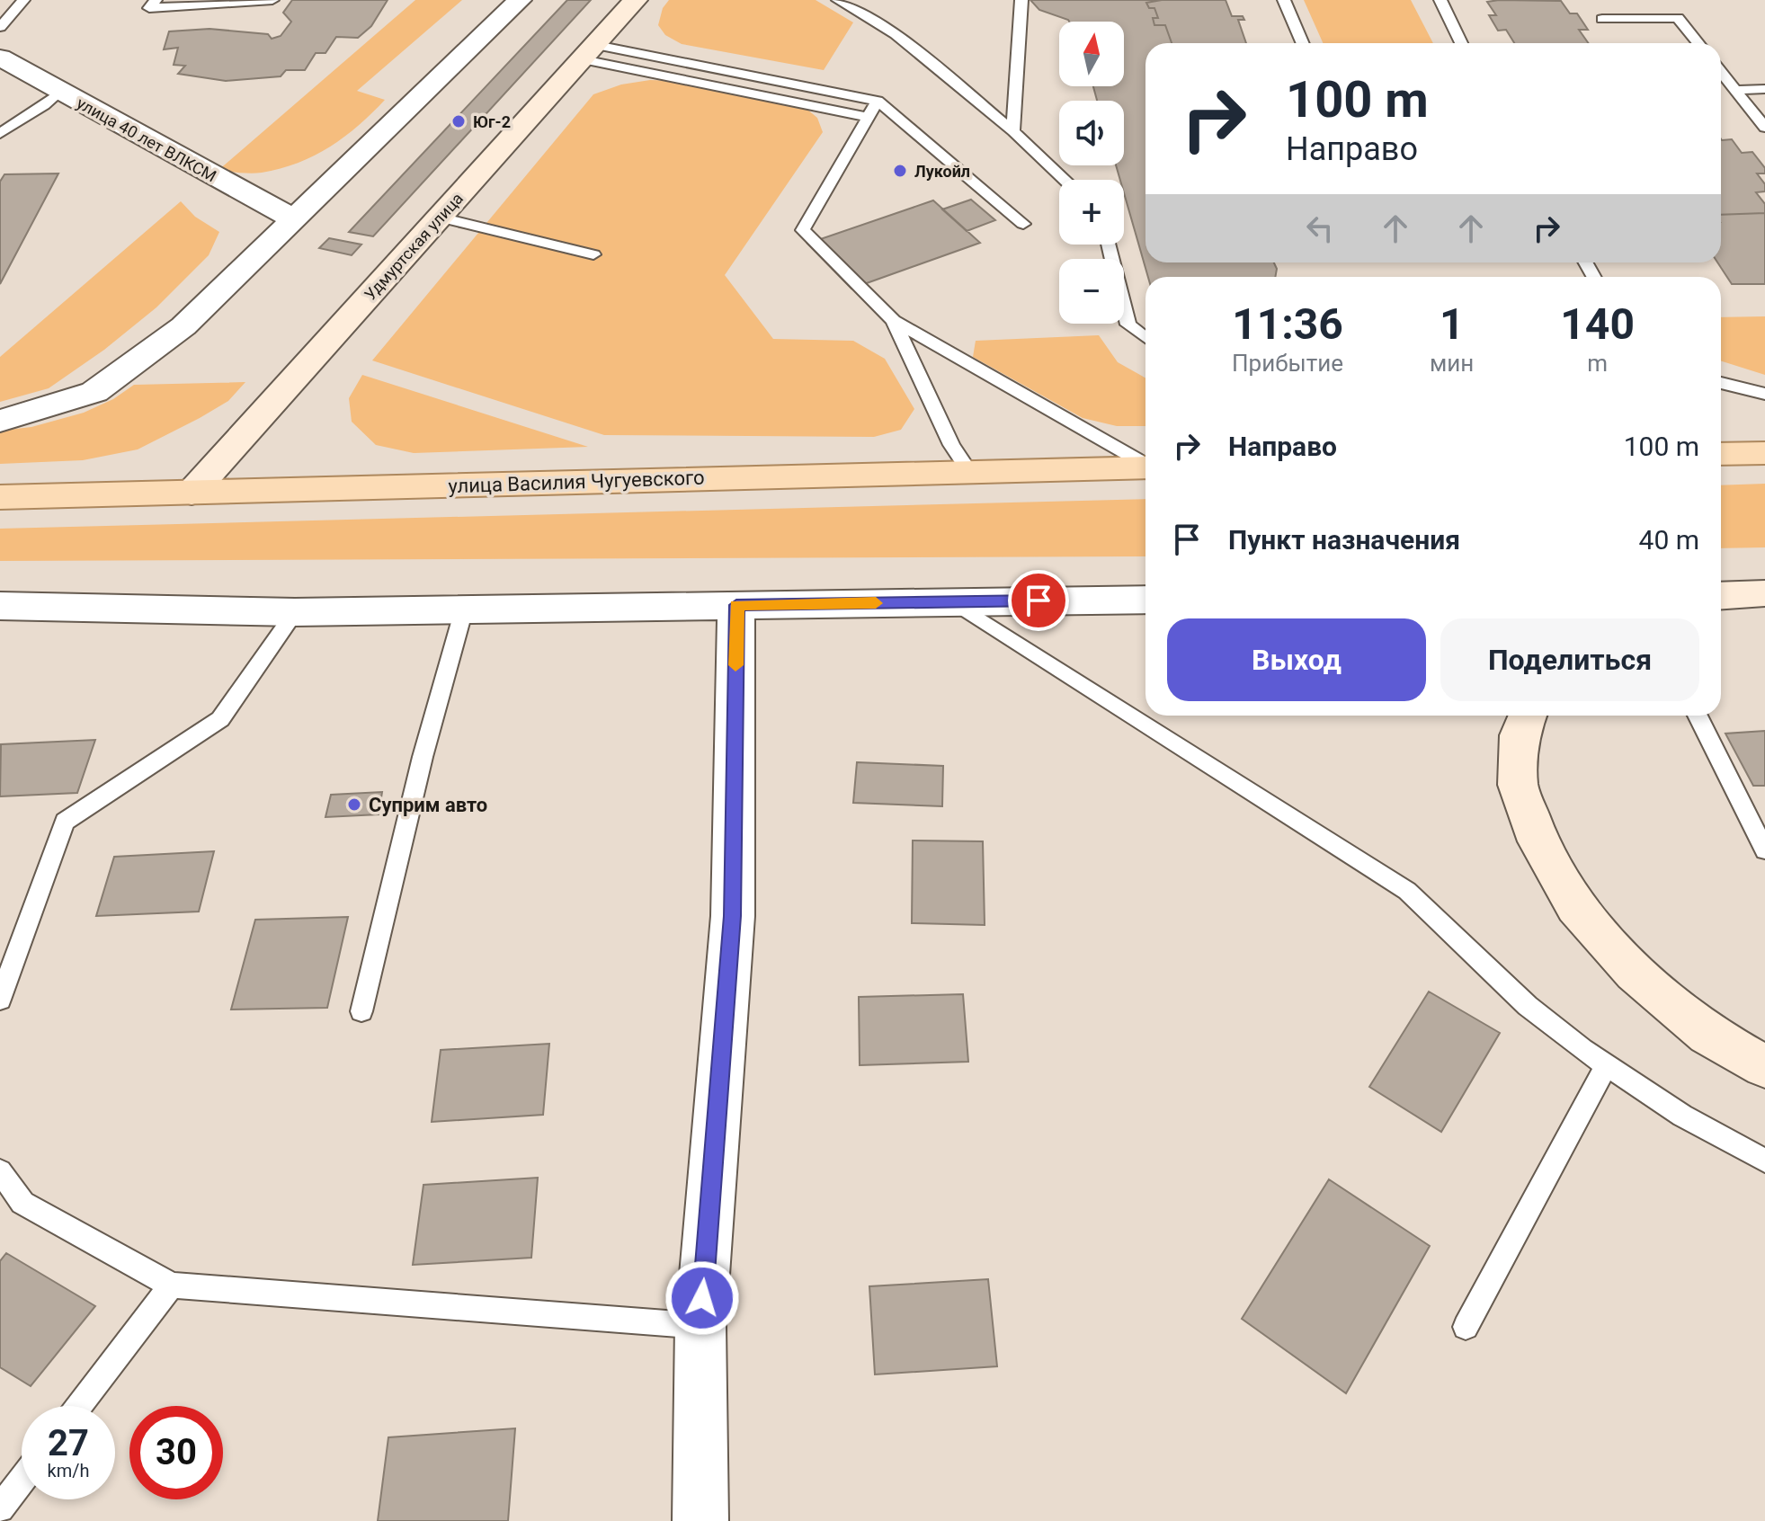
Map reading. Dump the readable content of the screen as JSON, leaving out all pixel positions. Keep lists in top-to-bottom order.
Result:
{
  "streets": {
    "main road": ["Удмуртская улица", "улица Василия Чугуевского"],
    "street": ["улица 40 лет ВЛКСМ"]
  },
  "crossings": [
    ["Удмуртская улица", "улица Василия Чугуевского"]
  ],
  "places": ["Юг-2", "Лукойл", "Суприм авто"],
  "north": "top",
  "page": {
    "map_buttons": ["+", "−"],
    "turn": ["100 m", "Направо"],
    "eta": [
      "11:36",
      "Прибытие",
      "1",
      "мин",
      "140",
      "m"
    ],
    "list": [
      {
        "name": "Направо",
        "value": "100 m"
      },
      {
        "name": "Пункт назначения",
        "value": "40 m"
      }
    ],
    "buttons": ["Выход", "Поделиться"],
    "speed": "27 km/h",
    "limit": "30"
  }
}
